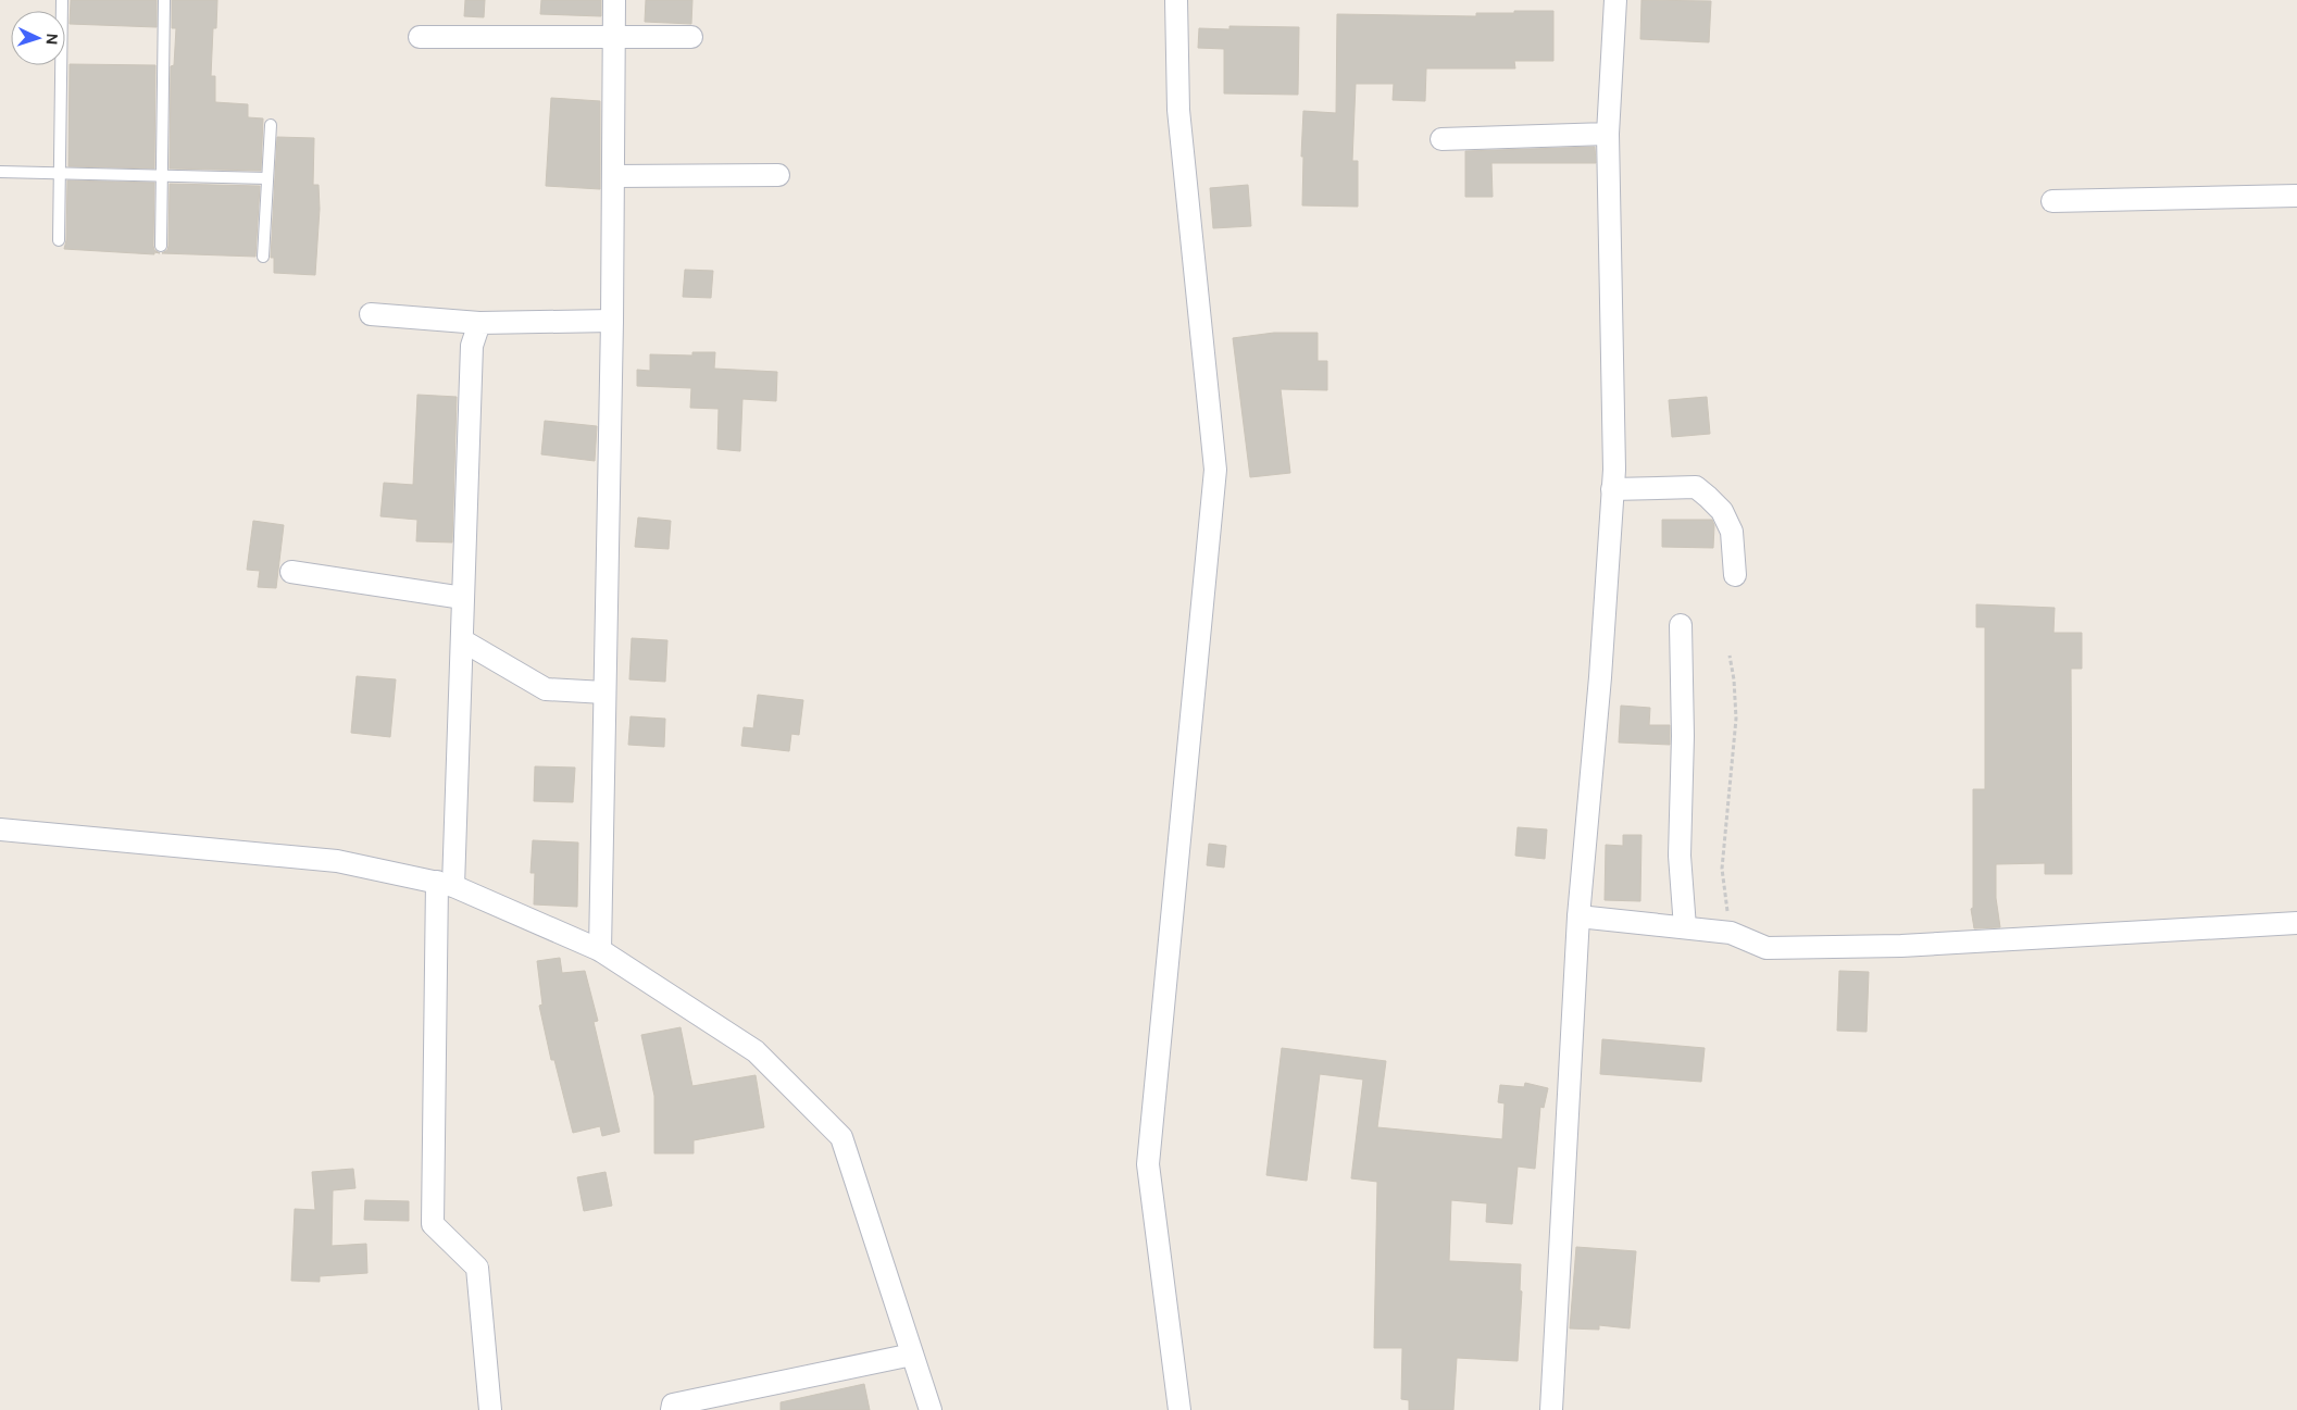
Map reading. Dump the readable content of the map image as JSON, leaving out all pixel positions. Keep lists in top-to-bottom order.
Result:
{
  "north": "right"
}
